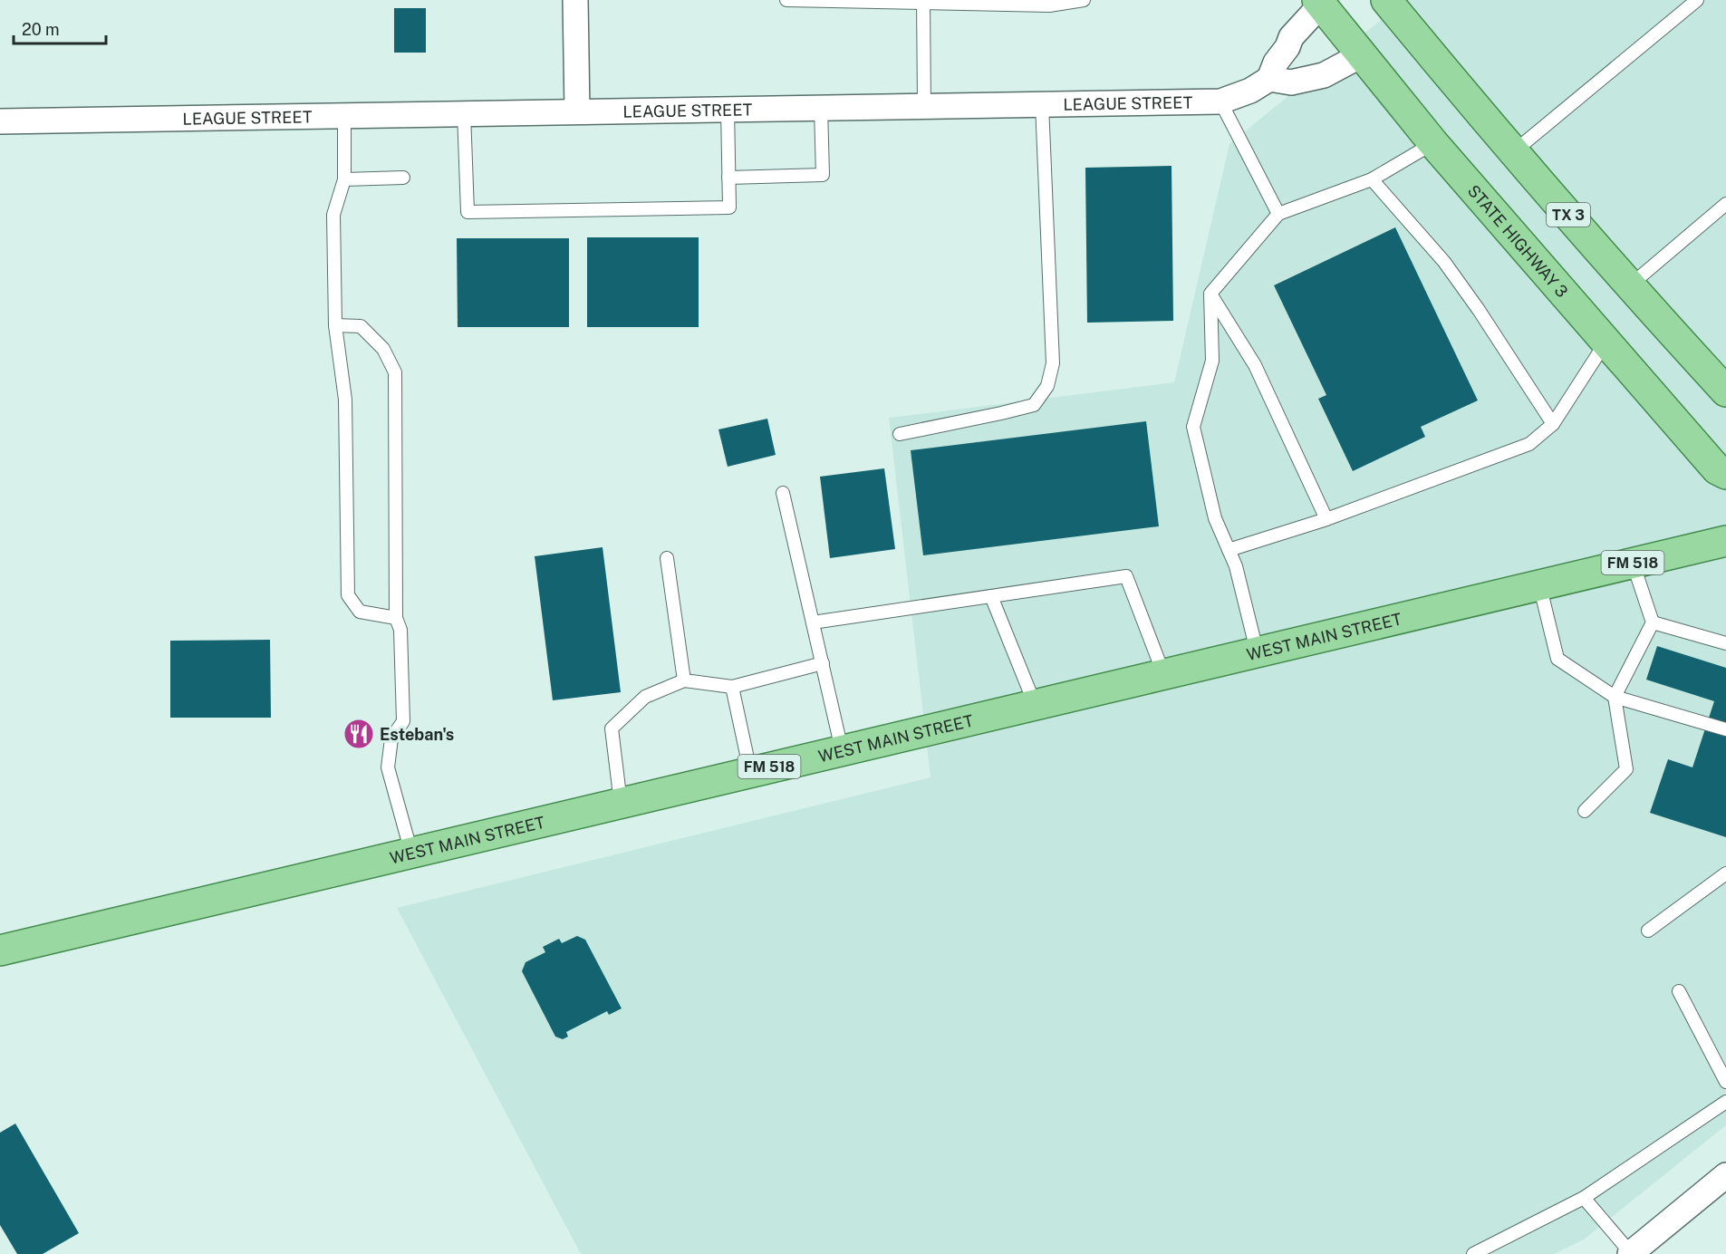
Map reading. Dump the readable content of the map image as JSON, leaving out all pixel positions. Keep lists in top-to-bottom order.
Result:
{
  "streets": {
    "main road": [
      "TX 3",
      "STATE HIGHWAY 3",
      "FM 518",
      "WEST MAIN STREET"
    ],
    "street": ["LEAGUE STREET"]
  },
  "places": {
    "restaurant": ["Esteban's"]
  },
  "scale_bar": "20 m"
}
